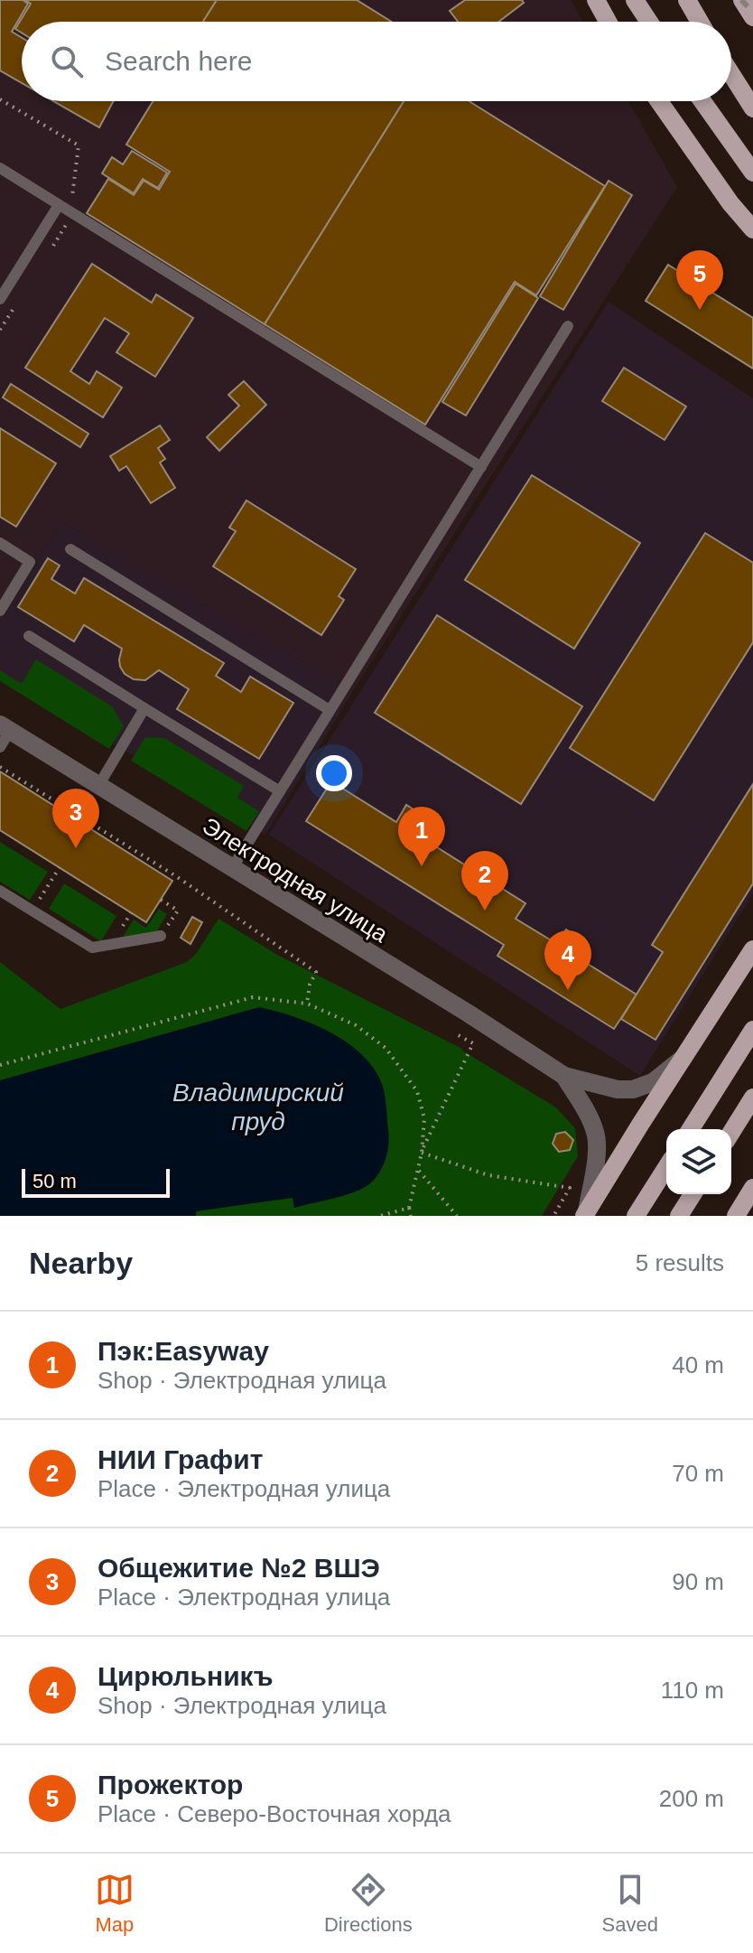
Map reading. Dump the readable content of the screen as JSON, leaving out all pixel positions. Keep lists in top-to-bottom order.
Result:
{
  "streets": {
    "street": ["Электродная улица"]
  },
  "water": ["Владимирский пруд"],
  "scale_bar": "50 m",
  "page": {
    "search": "Search here",
    "pins": [
      "5",
      "3",
      "1",
      "2",
      "4"
    ],
    "scale": "50 m",
    "heading": ["Nearby", "5 results"],
    "list": [
      {
        "mark": "1",
        "name": "Пэк:Easyway",
        "note": "Shop · Электродная улица",
        "value": "40 m"
      },
      {
        "mark": "2",
        "name": "НИИ Графит",
        "note": "Place · Электродная улица",
        "value": "70 m"
      },
      {
        "mark": "3",
        "name": "Общежитие №2 ВШЭ",
        "note": "Place · Электродная улица",
        "value": "90 m"
      },
      {
        "mark": "4",
        "name": "Цирюльникъ",
        "note": "Shop · Электродная улица",
        "value": "110 m"
      },
      {
        "mark": "5",
        "name": "Прожектор",
        "note": "Place · Северо-Восточная хорда",
        "value": "200 m"
      }
    ],
    "nav": ["Map", "Directions", "Saved"]
  }
}
